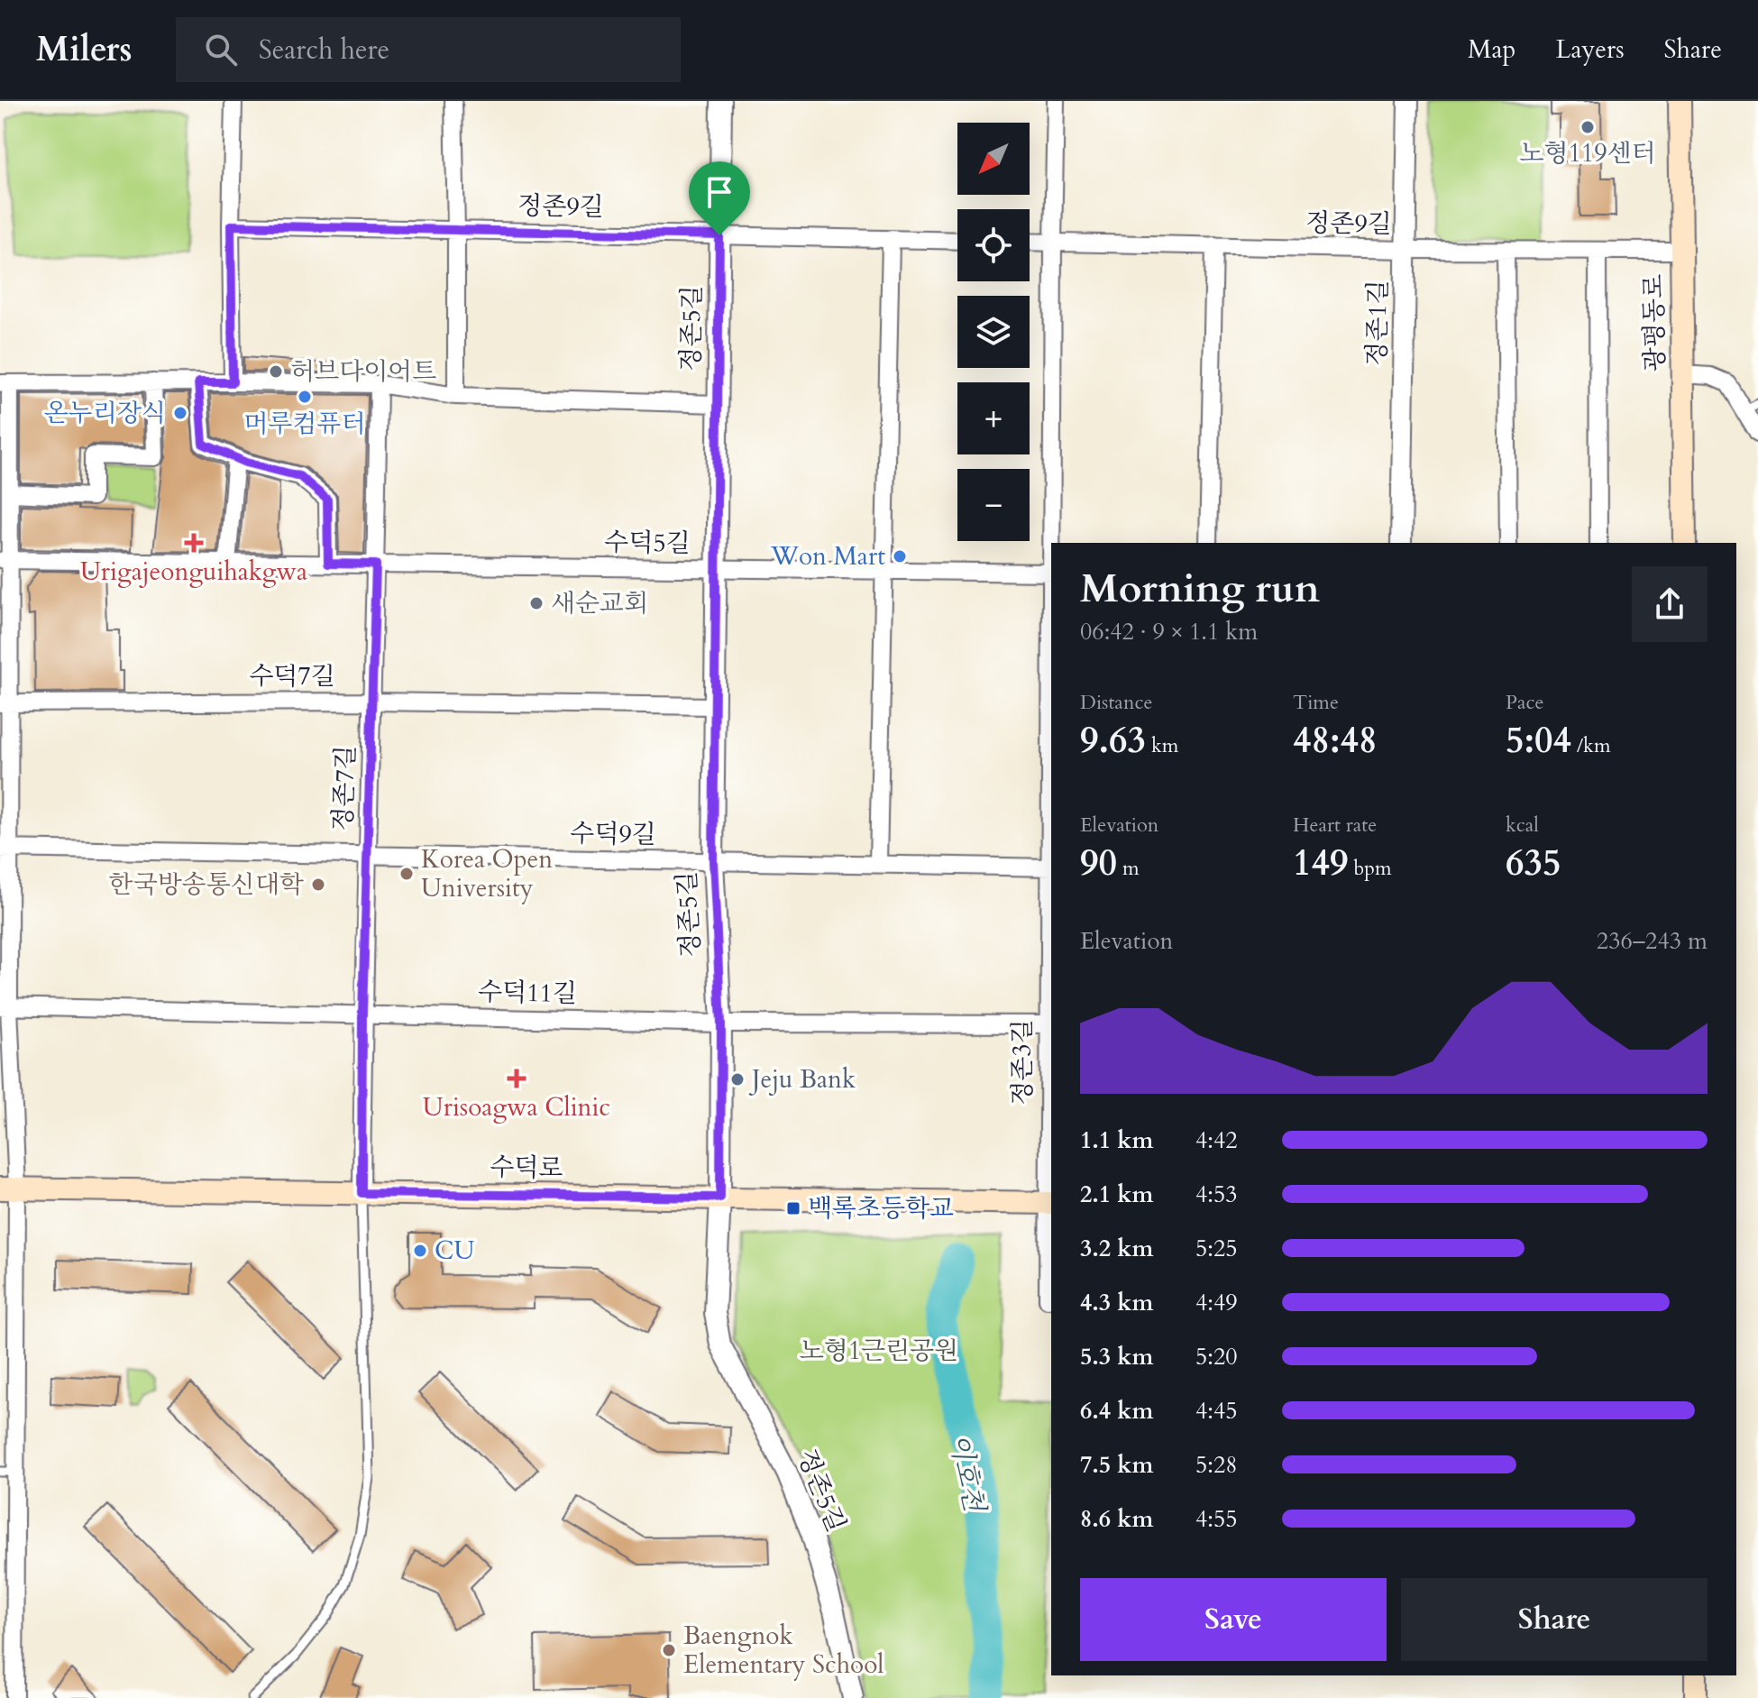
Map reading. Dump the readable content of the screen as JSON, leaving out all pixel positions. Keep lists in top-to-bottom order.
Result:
{
  "streets": {
    "main road": ["광평동로", "수덕로"],
    "street": [
      "정존9길",
      "정존1길",
      "정존5길",
      "수덕5길",
      "수덕7길",
      "정존7길",
      "수덕9길",
      "수덕11길",
      "정존3길"
    ]
  },
  "crossings": [
    ["정존9길", "정존1길"],
    ["정존9길", "광평동로"],
    ["정존9길", "정존5길"],
    ["정존9길", "정존3길"],
    ["정존5길", "수덕5길"],
    ["정존5길", "수덕7길"],
    ["정존5길", "수덕9길"],
    ["정존5길", "수덕11길"],
    ["정존5길", "수덕로"],
    ["수덕5길", "정존7길"],
    ["수덕7길", "정존7길"],
    ["정존7길", "수덕9길"],
    ["정존7길", "수덕11길"],
    ["정존7길", "수덕로"],
    ["수덕9길", "정존3길"],
    ["수덕11길", "정존3길"],
    ["정존3길", "수덕로"]
  ],
  "water": ["이호천"],
  "parks": ["노형1근린공원"],
  "places": {
    "other": [
      "노형119센터",
      "허브다이어트",
      "머루컴퓨터",
      "온누리장식",
      "Won Mart",
      "새순교회",
      "Korea Open University",
      "한국방송통신대학",
      "Jeju Bank",
      "CU",
      "Baengnok Elementary School"
    ],
    "health": ["Urigajeonguihakgwa", "Urisoagwa Clinic"],
    "transit": ["백록초등학교"]
  },
  "north": "bottom left",
  "page": {
    "header": "Milers",
    "search": "Search here",
    "nav": ["Map", "Layers", "Share"],
    "map_buttons": ["+", "−"],
    "heading": ["Morning run", "06:42 · 9 × 1.1 km"],
    "stats": [
      ["Distance", "9.63 km"],
      ["Time", "48:48"],
      ["Pace", "5:04 /km"],
      ["Elevation", "90 m"],
      ["Heart rate", "149 bpm"],
      ["kcal", "635"]
    ],
    "chart": ["Elevation", "236–243 m"],
    "list": [
      {
        "name": "1.1 km",
        "note": "4:42"
      },
      {
        "name": "2.1 km",
        "note": "4:53"
      },
      {
        "name": "3.2 km",
        "note": "5:25"
      },
      {
        "name": "4.3 km",
        "note": "4:49"
      },
      {
        "name": "5.3 km",
        "note": "5:20"
      },
      {
        "name": "6.4 km",
        "note": "4:45"
      },
      {
        "name": "7.5 km",
        "note": "5:28"
      },
      {
        "name": "8.6 km",
        "note": "4:55"
      }
    ],
    "buttons": ["Save", "Share"]
  }
}
